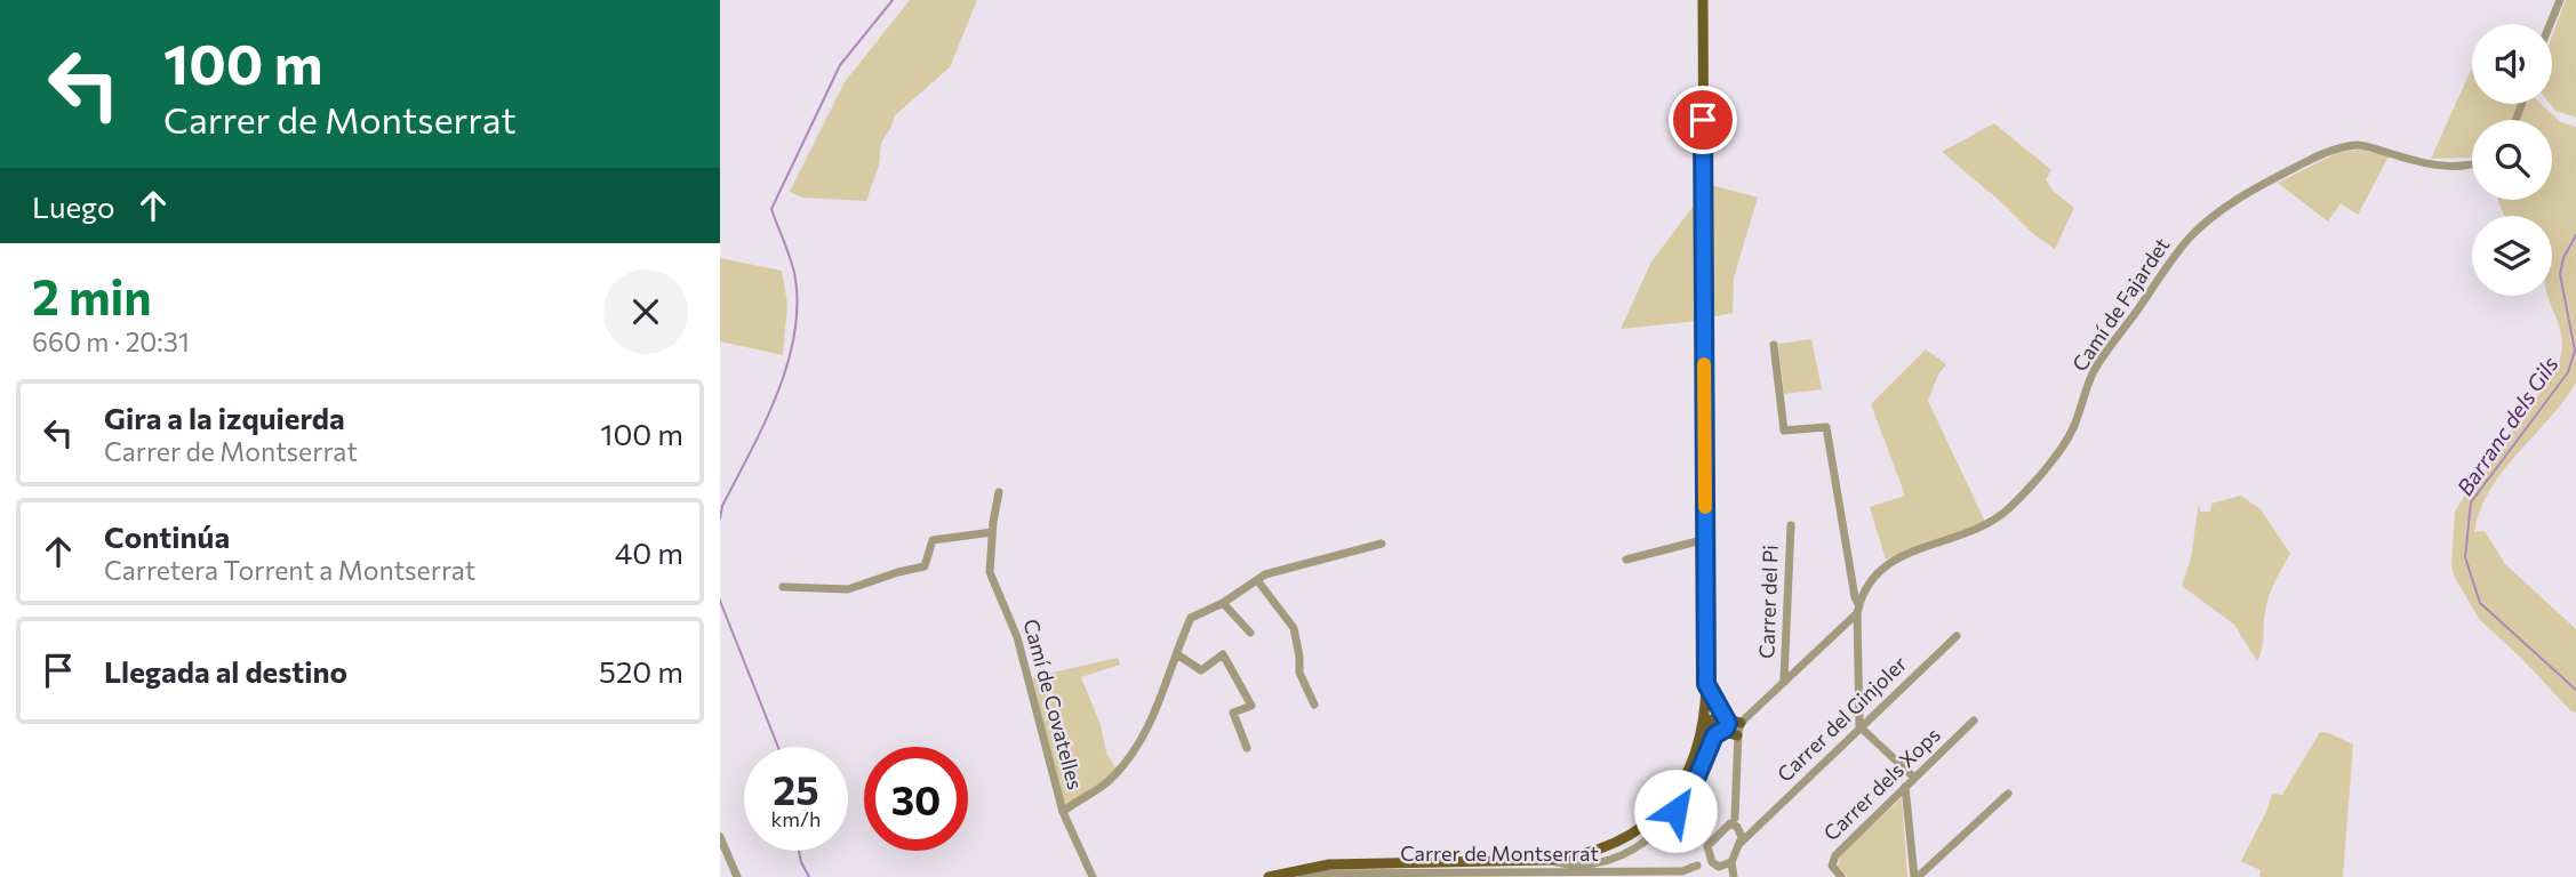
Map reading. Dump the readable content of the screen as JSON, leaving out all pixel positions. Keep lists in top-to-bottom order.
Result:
{
  "streets": {
    "street": [
      "Camí de Fajardet",
      "Carrer del Pi",
      "Camí de Covatelles",
      "Carrer del Ginjoler",
      "Carrer dels Xops",
      "Carrer de Montserrat"
    ]
  },
  "crossings": [
    ["Camí de Fajardet", "Carrer del Pi"]
  ],
  "water": ["Barranc dels Gils"],
  "page": {
    "turn": ["100 m", "Carrer de Montserrat"],
    "then": "Luego",
    "heading": ["2 min", "660 m · 20:31"],
    "list": [
      {
        "name": "Gira a la izquierda",
        "note": "Carrer de Montserrat",
        "value": "100 m"
      },
      {
        "name": "Continúa",
        "note": "Carretera Torrent a Montserrat",
        "value": "40 m"
      },
      {
        "name": "Llegada al destino",
        "value": "520 m"
      }
    ],
    "speed": "25 km/h",
    "limit": "30"
  }
}
